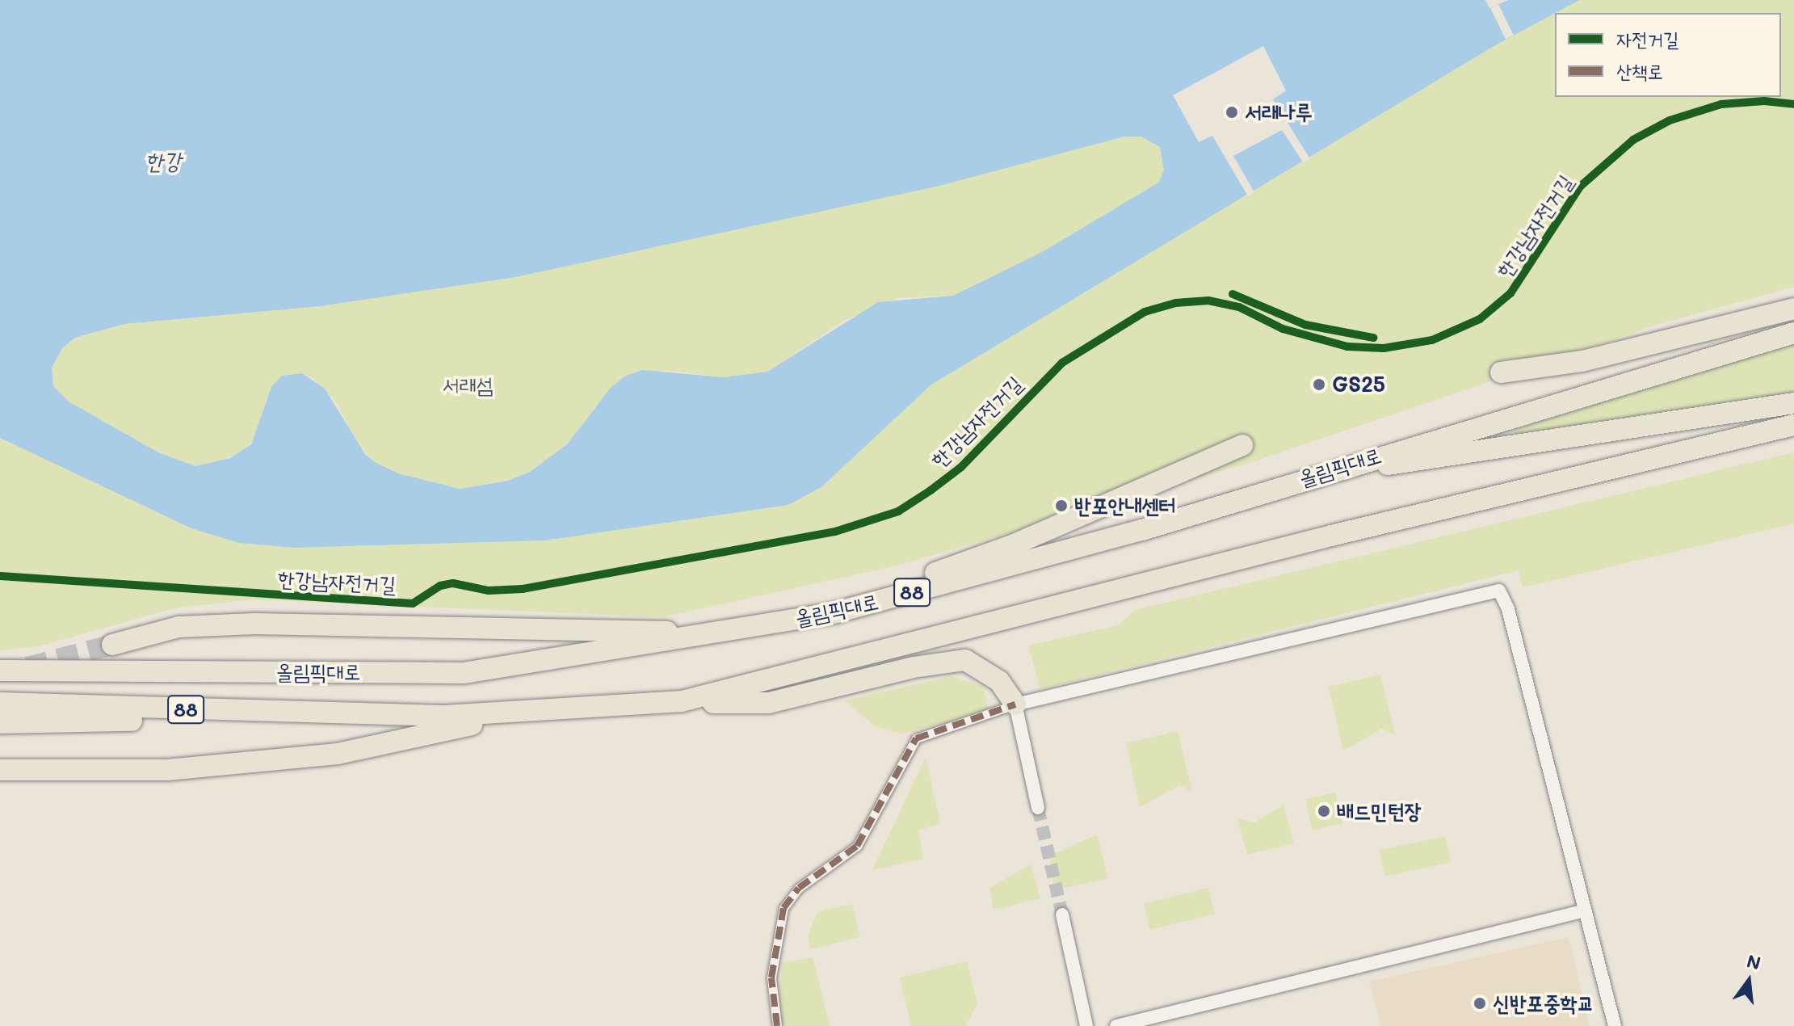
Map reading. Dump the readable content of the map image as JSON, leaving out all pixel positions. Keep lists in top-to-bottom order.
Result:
{
  "streets": {
    "highway": ["올림픽대로", "88"],
    "cycle path": ["한강남자전거길"]
  },
  "water": ["한강"],
  "parks": ["서래섬"],
  "places": [
    "서래나루",
    "GS25",
    "반포안내센터",
    "배드민턴장",
    "신반포중학교"
  ],
  "legend": ["자전거길", "산책로"],
  "north": "top"
}
